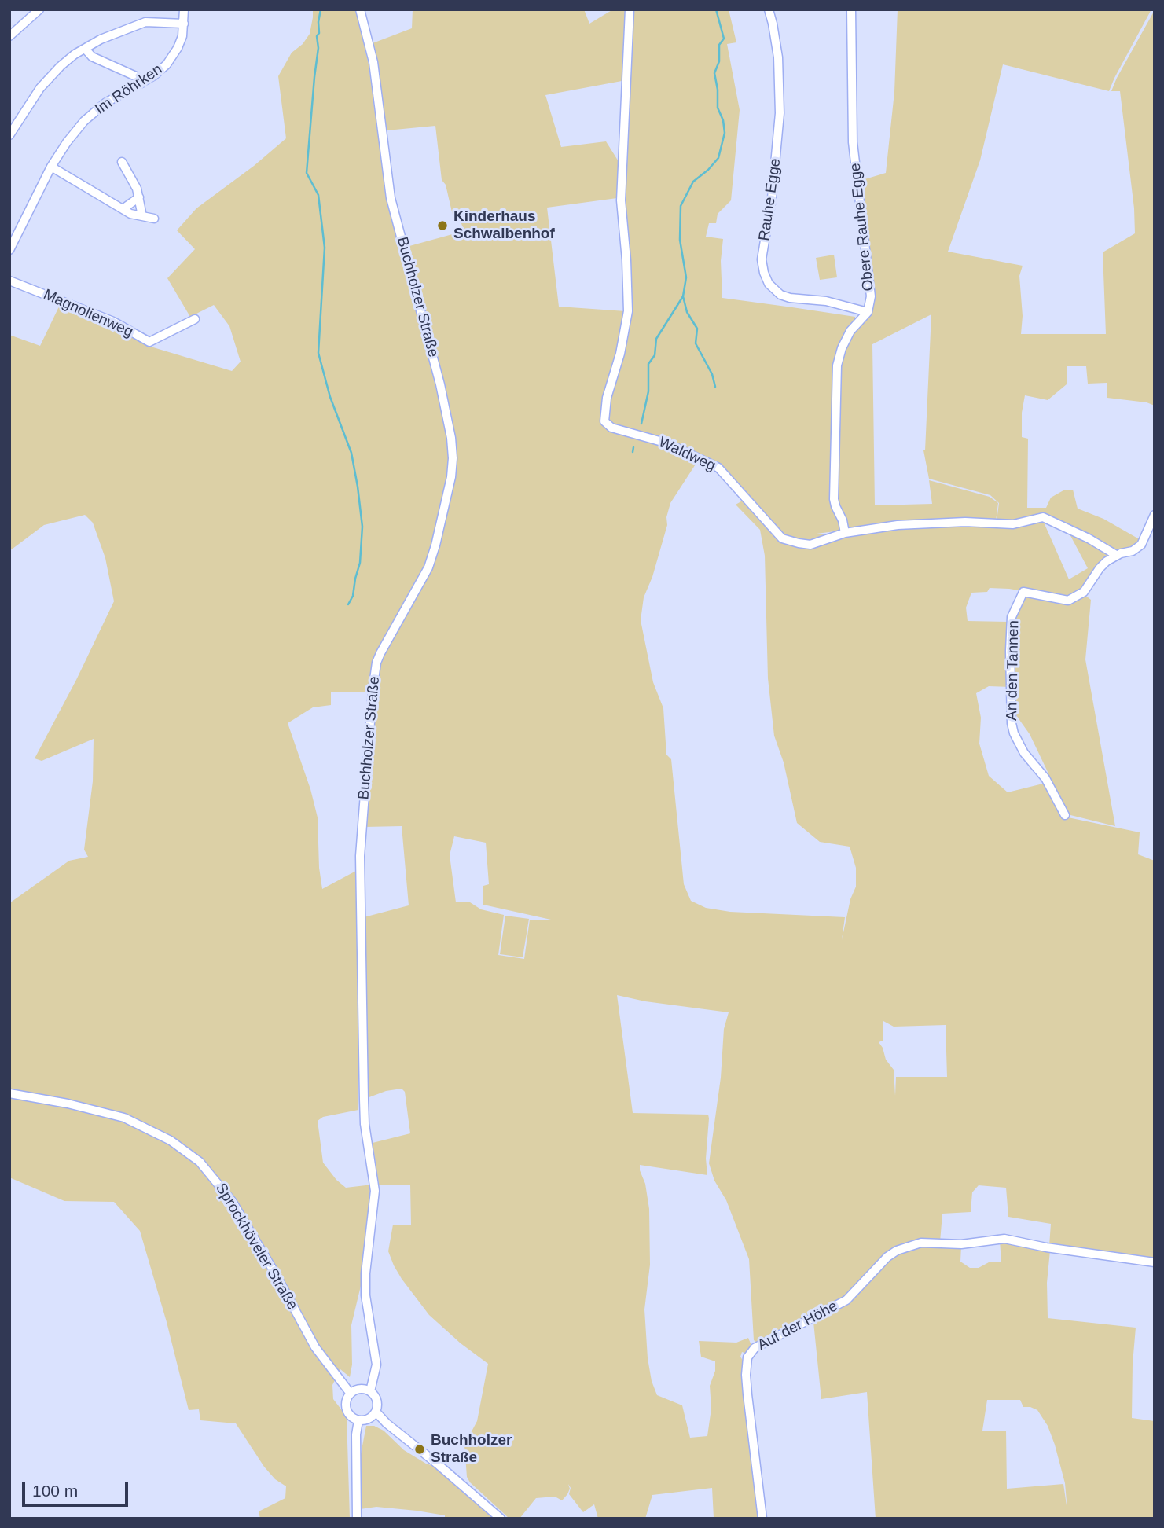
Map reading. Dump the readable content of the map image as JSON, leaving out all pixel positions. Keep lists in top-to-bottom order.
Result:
{
  "streets": {
    "street": [
      "Im Röhrken",
      "Rauhe Egge",
      "Obere Rauhe Egge",
      "Buchholzer Straße",
      "Magnolienweg",
      "Waldweg",
      "An den Tannen",
      "Sprockhöveler Straße",
      "Auf der Höhe"
    ]
  },
  "crossings": [
    ["Rauhe Egge", "Obere Rauhe Egge"],
    ["Obere Rauhe Egge", "Waldweg"],
    ["Buchholzer Straße", "Sprockhöveler Straße"],
    ["Waldweg", "An den Tannen"]
  ],
  "places": ["Kinderhaus Schwalbenhof", "Buchholzer Straße"],
  "scale_bar": "100 m"
}
